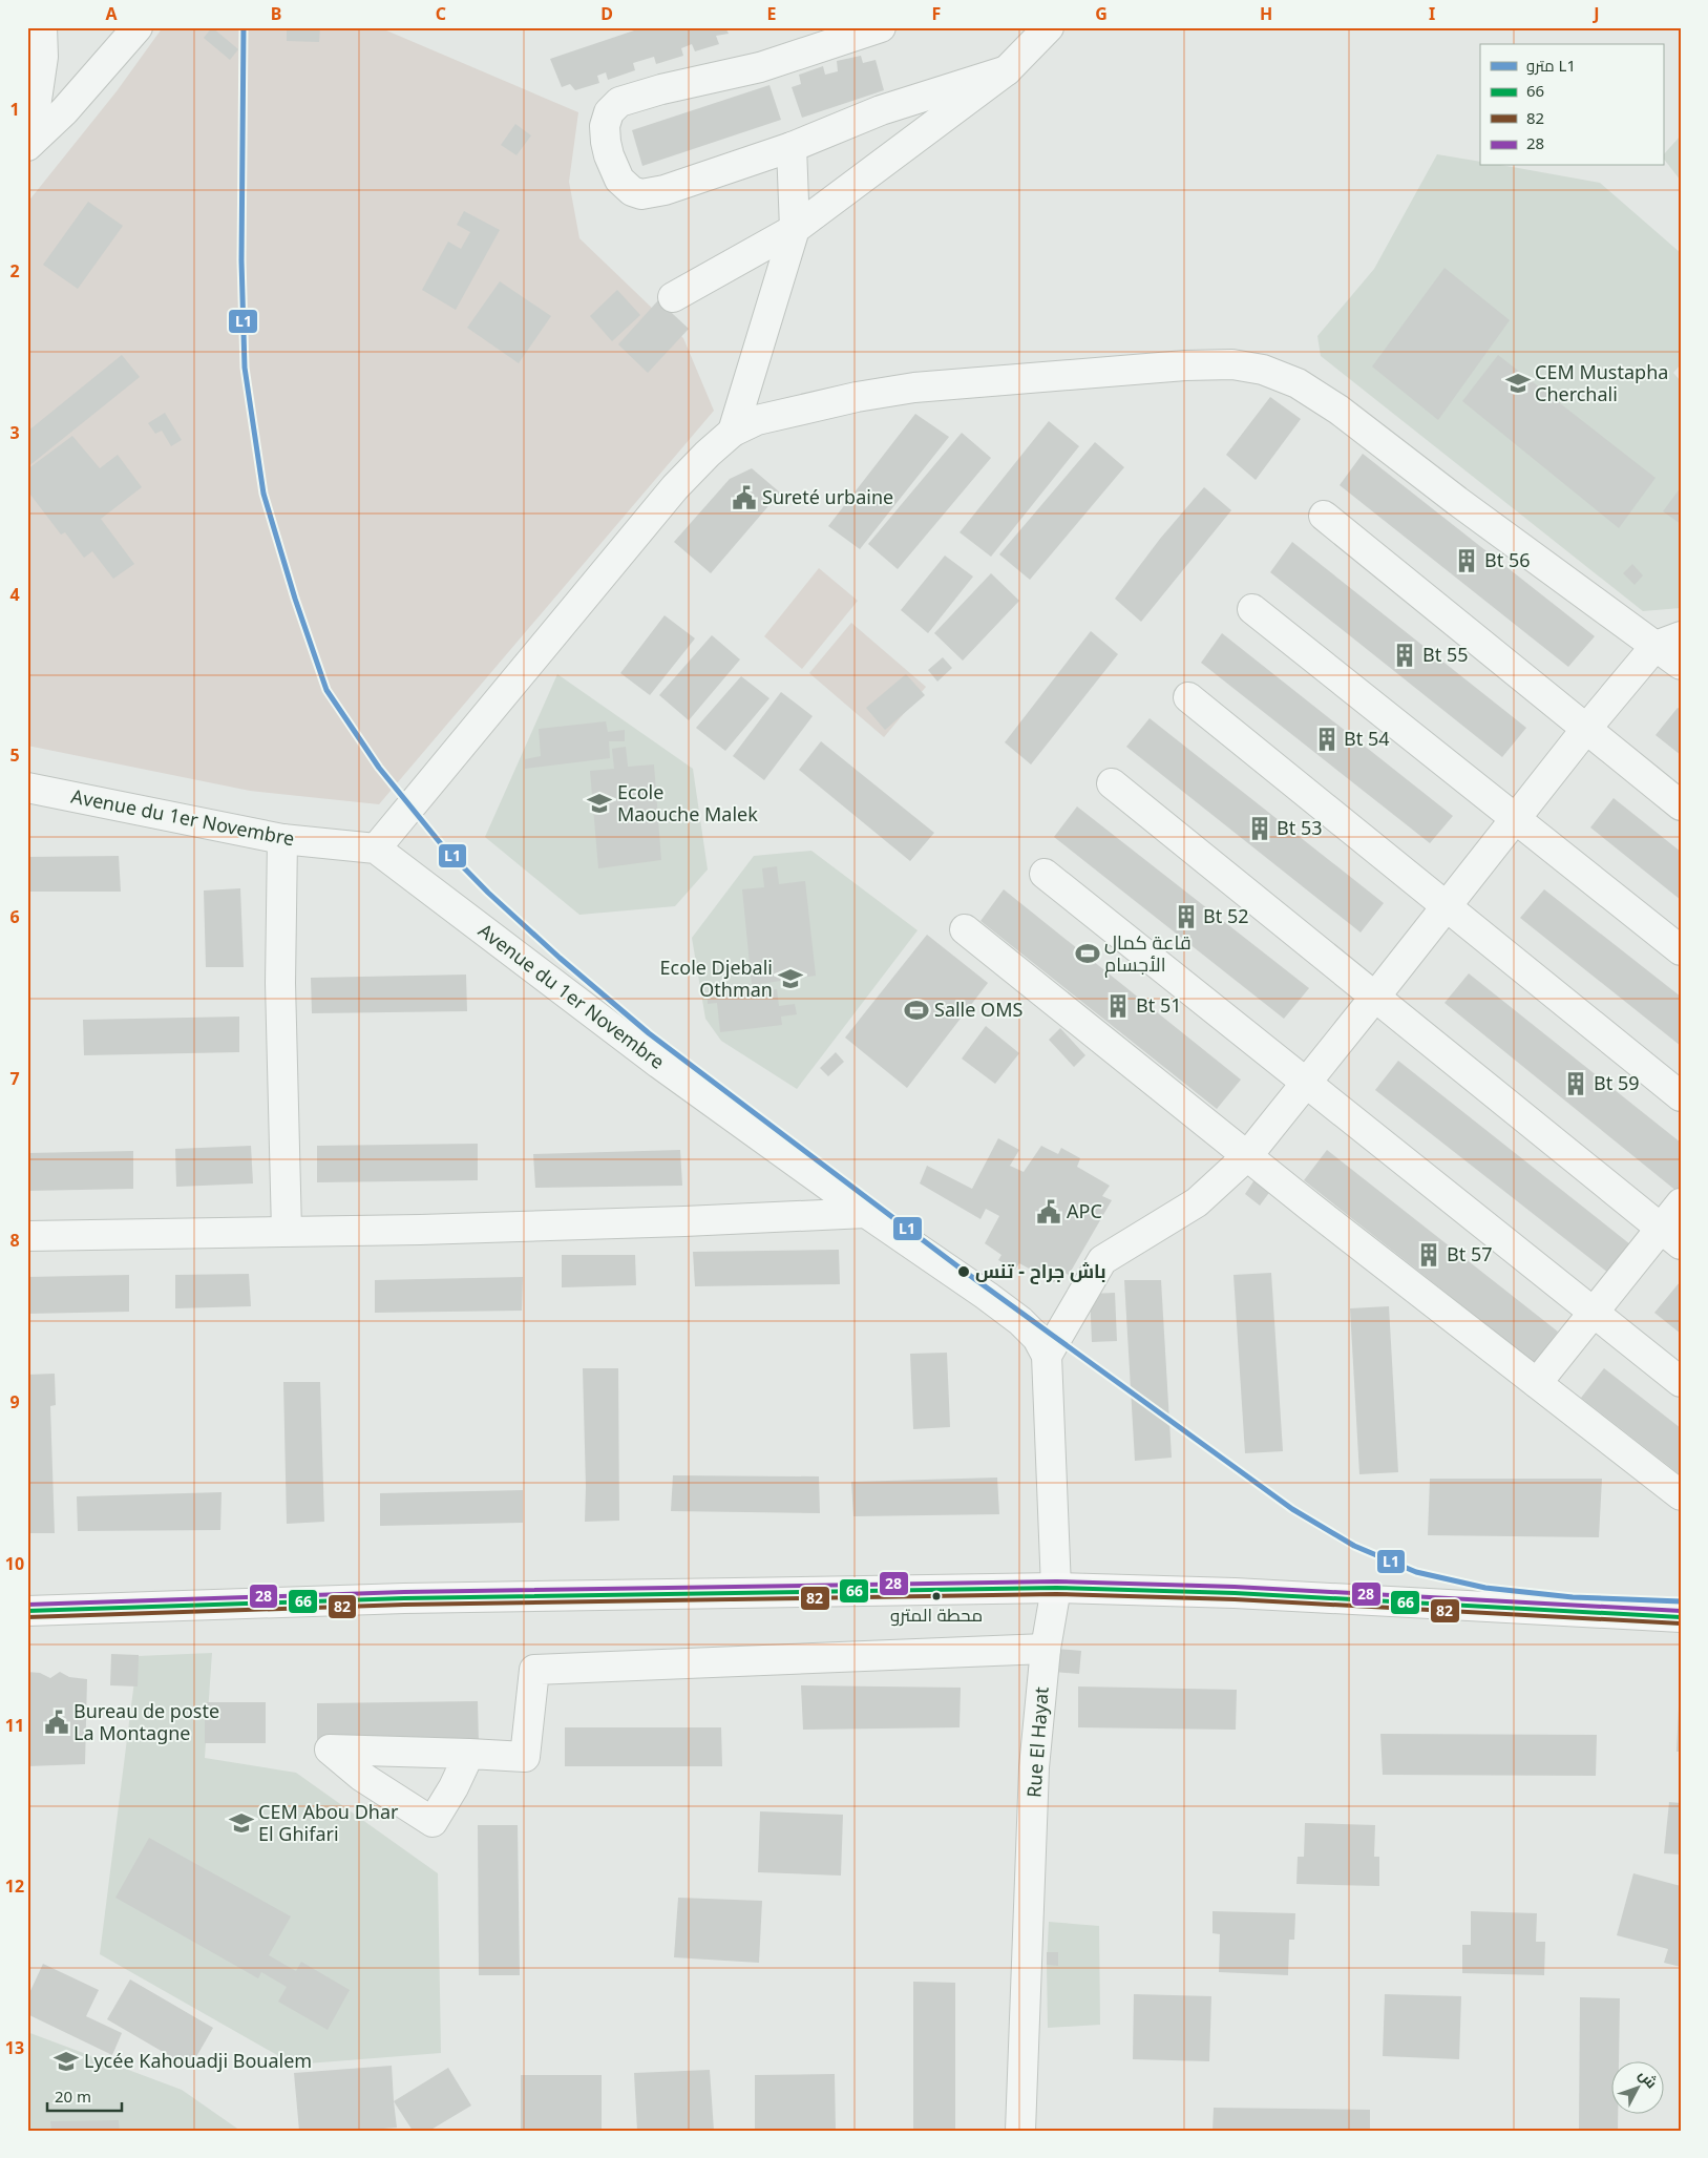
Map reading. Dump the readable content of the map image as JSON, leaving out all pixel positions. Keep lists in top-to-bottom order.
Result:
{
  "streets": {
    "street": ["Avenue du 1er Novembre", "Rue El Hayat"]
  },
  "crossings": [
    ["Avenue du 1er Novembre", "Rue El Hayat"]
  ],
  "places": {
    "school or university": [
      "CEM Mustapha Cherchali",
      "Ecole Maouche Malek",
      "Ecole Djebali Othman",
      "CEM Abou Dhar El Ghifari",
      "Lycée Kahouadji Boualem"
    ],
    "public building": ["Sureté urbaine", "APC", "Bureau de poste La Montagne"],
    "building": [
      "Bt 56",
      "Bt 55",
      "Bt 54",
      "Bt 53",
      "Bt 52",
      "Bt 51",
      "Bt 59",
      "Bt 57"
    ],
    "sports": ["قاعة كمال الأجسام", "Salle OMS"],
    "other": ["باش جراح - تنس", "محطة المترو"]
  },
  "lines": [
    "metro line L1",
    "transit line 28",
    "transit line 66",
    "transit line 82"
  ],
  "legend": [
    "مترو L1",
    "66",
    "82",
    "28"
  ],
  "scale_bar": "20 m",
  "north": "top right",
  "grid": {
    "columns": [
      "A",
      "B",
      "C",
      "D",
      "E",
      "F",
      "G",
      "H",
      "I",
      "J"
    ],
    "rows": [
      "1",
      "2",
      "3",
      "4",
      "5",
      "6",
      "7",
      "8",
      "9",
      "10",
      "11",
      "12",
      "13"
    ]
  }
}
